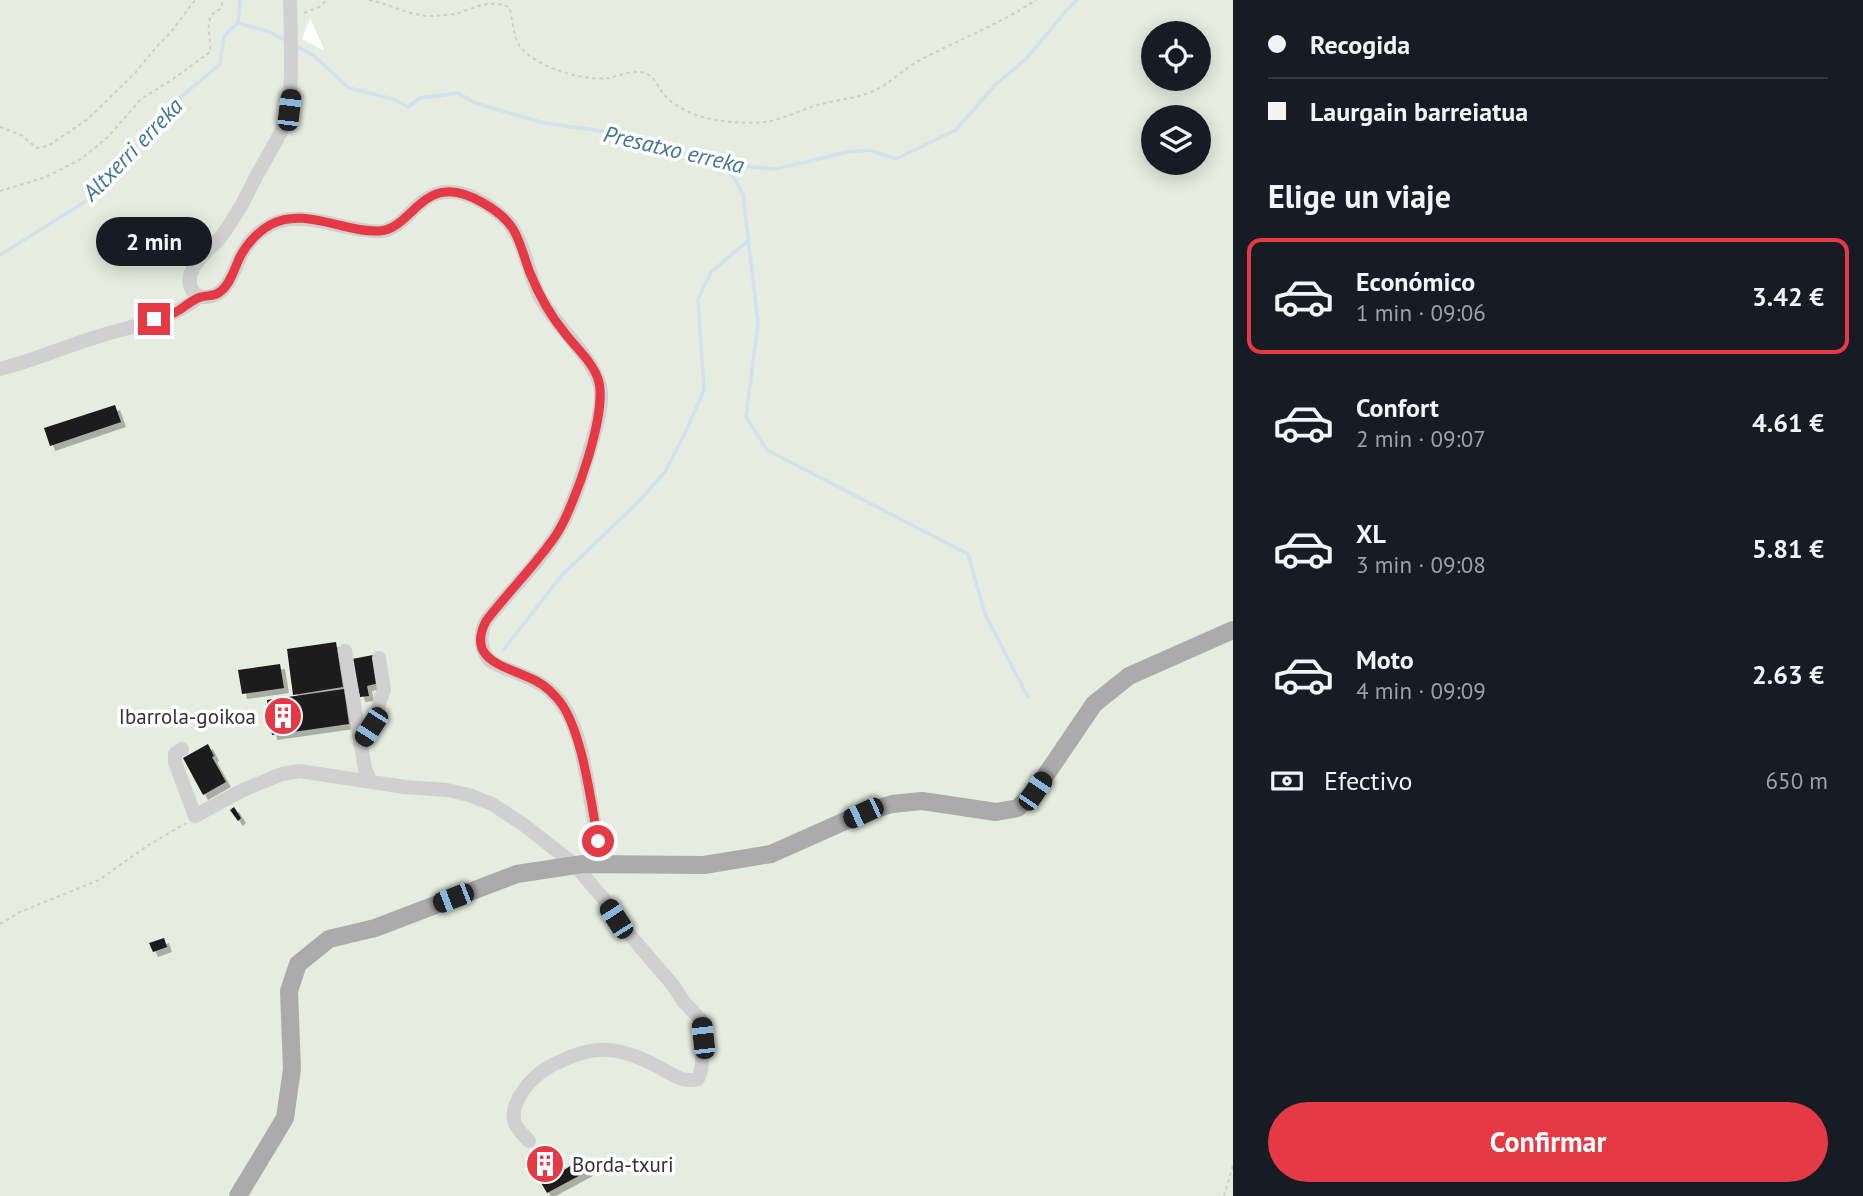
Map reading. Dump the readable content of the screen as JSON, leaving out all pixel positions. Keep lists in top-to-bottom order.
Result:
{
  "water": ["Altxerri erreka", "Presatxo erreka"],
  "places": {
    "building": ["Ibarrola-goikoa", "Borda-txuri"]
  },
  "page": {
    "banner": ["Recogida", "Laurgain barreiatua"],
    "heading": "Elige un viaje",
    "bubble": "2 min",
    "list": [
      {
        "name": "Económico",
        "note": "1 min · 09:06",
        "value": "3.42 €"
      },
      {
        "name": "Confort",
        "note": "2 min · 09:07",
        "value": "4.61 €"
      },
      {
        "name": "XL",
        "note": "3 min · 09:08",
        "value": "5.81 €"
      },
      {
        "name": "Moto",
        "note": "4 min · 09:09",
        "value": "2.63 €"
      }
    ],
    "pay": ["Efectivo", "650 m"],
    "buttons": "Confirmar"
  }
}
